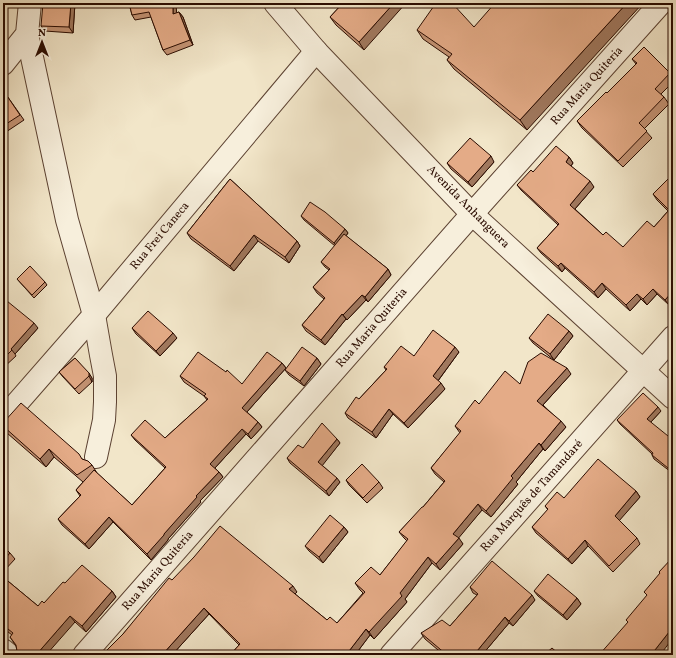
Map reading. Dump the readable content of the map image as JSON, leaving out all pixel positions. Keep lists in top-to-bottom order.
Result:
{
  "streets": {
    "street": [
      "Rua Maria Quiteria",
      "Avenida Anhanguera",
      "Rua Frei Caneca",
      "Rua Marquês de Tamandaré"
    ]
  },
  "crossings": [
    ["Rua Maria Quiteria", "Avenida Anhanguera"],
    ["Avenida Anhanguera", "Rua Frei Caneca"],
    ["Avenida Anhanguera", "Rua Marquês de Tamandaré"]
  ],
  "north": "top"
}
